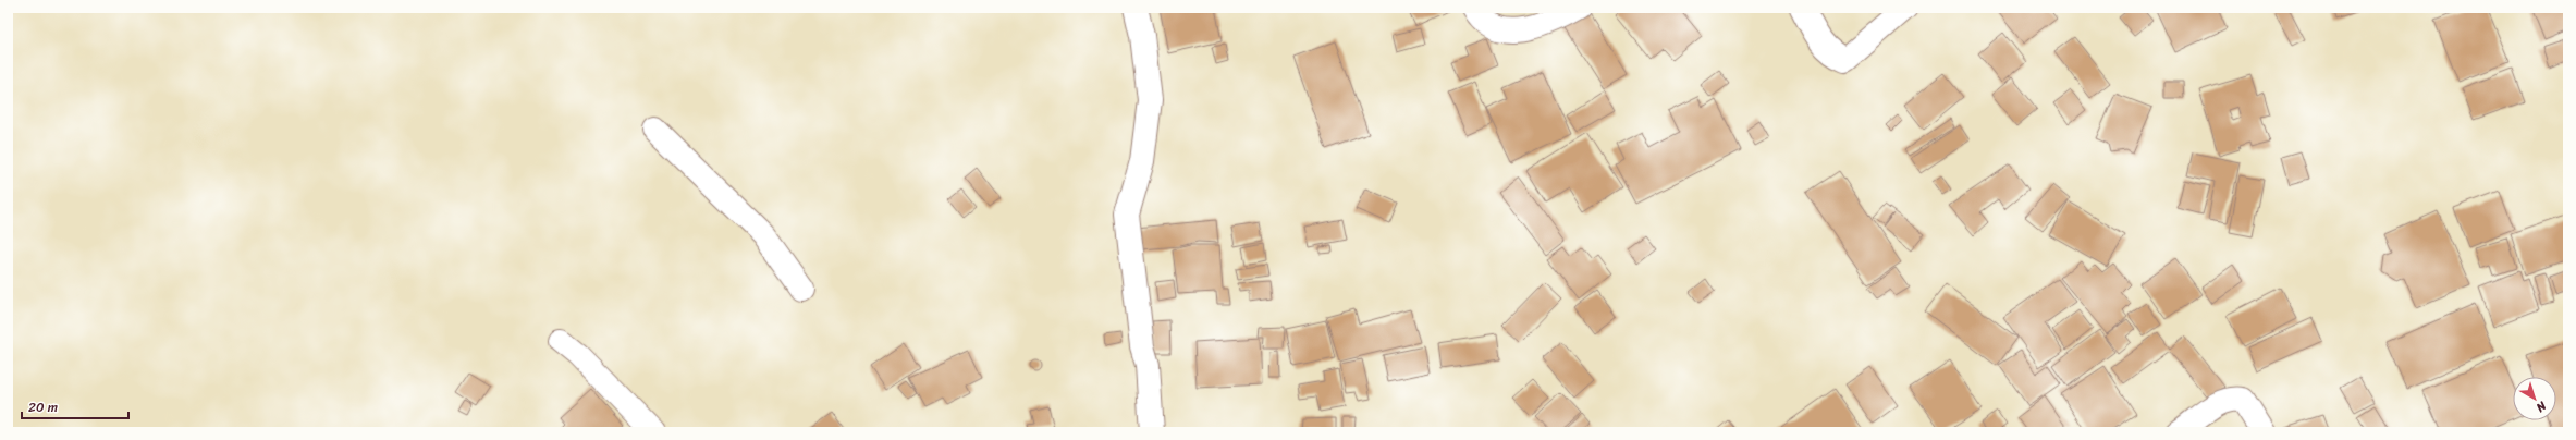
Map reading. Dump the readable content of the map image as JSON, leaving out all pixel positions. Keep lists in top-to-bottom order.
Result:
{
  "scale_bar": "20 m",
  "north": "bottom right"
}
